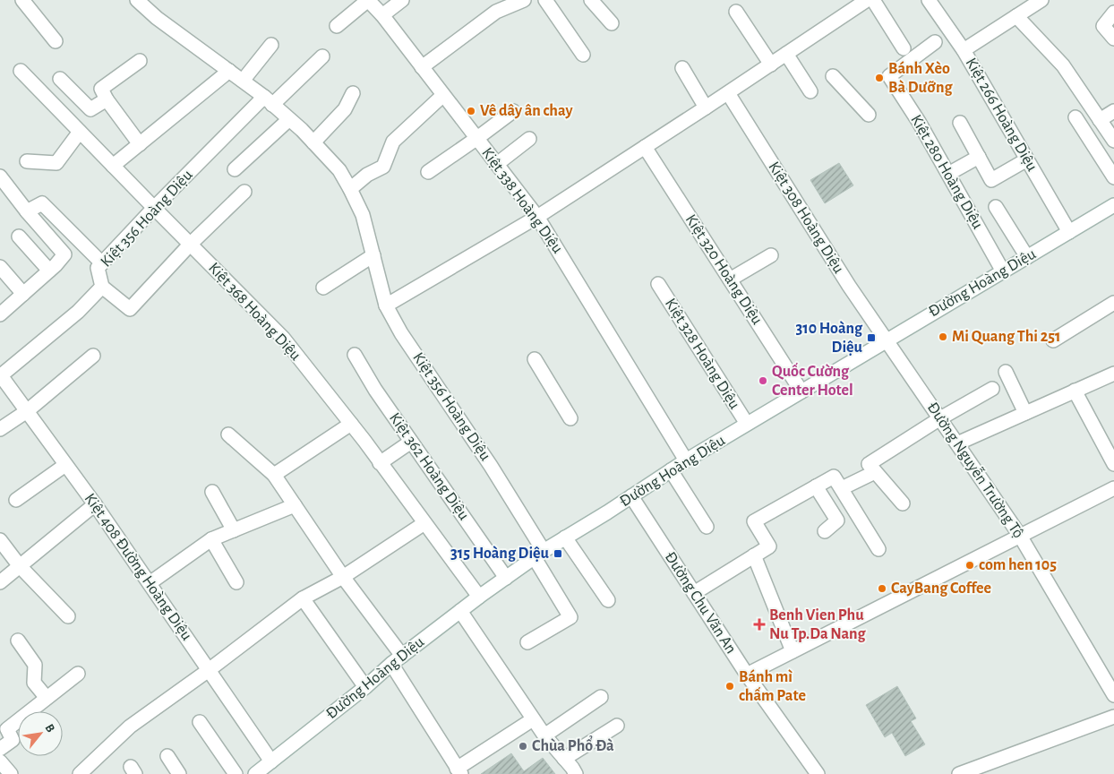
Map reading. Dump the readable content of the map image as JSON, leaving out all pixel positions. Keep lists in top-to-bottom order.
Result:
{
  "streets": {
    "street": [
      "Kiệt 266 Hoàng Diệu",
      "Kiệt 280 Hoàng Diệu",
      "Kiệt 338 Hoàng Diệu",
      "Kiệt 308 Hoàng Diệu",
      "Kiệt 356 Hoàng Diệu",
      "Kiệt 320 Hoàng Diệu",
      "Đường Hoàng Diệu",
      "Kiệt 368 Hoàng Diệu",
      "Kiệt 328 Hoàng Diệu",
      "Kiệt 362 Hoàng Diệu",
      "Đường Nguyễn Trường Tộ",
      "Kiệt 408 Đường Hoàng Diệu",
      "Đường Chu Văn An"
    ]
  },
  "crossings": [
    ["Kiệt 266 Hoàng Diệu", "Đường Hoàng Diệu"],
    ["Kiệt 280 Hoàng Diệu", "Đường Hoàng Diệu"],
    ["Kiệt 338 Hoàng Diệu", "Đường Hoàng Diệu"],
    ["Kiệt 308 Hoàng Diệu", "Đường Hoàng Diệu"],
    ["Kiệt 308 Hoàng Diệu", "Đường Nguyễn Trường Tộ"],
    ["Kiệt 356 Hoàng Diệu", "Đường Hoàng Diệu"],
    ["Kiệt 356 Hoàng Diệu", "Kiệt 368 Hoàng Diệu"],
    ["Kiệt 356 Hoàng Diệu", "Kiệt 408 Đường Hoàng Diệu"],
    ["Kiệt 320 Hoàng Diệu", "Đường Hoàng Diệu"],
    ["Đường Hoàng Diệu", "Kiệt 368 Hoàng Diệu"],
    ["Đường Hoàng Diệu", "Kiệt 328 Hoàng Diệu"],
    ["Đường Hoàng Diệu", "Kiệt 362 Hoàng Diệu"],
    ["Đường Hoàng Diệu", "Đường Nguyễn Trường Tộ"],
    ["Đường Hoàng Diệu", "Kiệt 408 Đường Hoàng Diệu"],
    ["Đường Hoàng Diệu", "Đường Chu Văn An"]
  ],
  "places": {
    "other": [
      "Bánh Xèo Bà Dưỡng",
      "Vê dây ân chay",
      "Mi Quang Thi 251",
      "Quốc Cường Center Hotel",
      "com hen 105",
      "CayBang Coffee",
      "Bánh mì chấm Pate",
      "Chùa Phổ Đà"
    ],
    "transit": ["310 Hoàng Diệu", "315 Hoàng Diệu"],
    "health": ["Benh Vien Phu Nu Tp.Da Nang"]
  },
  "north": "top right"
}
